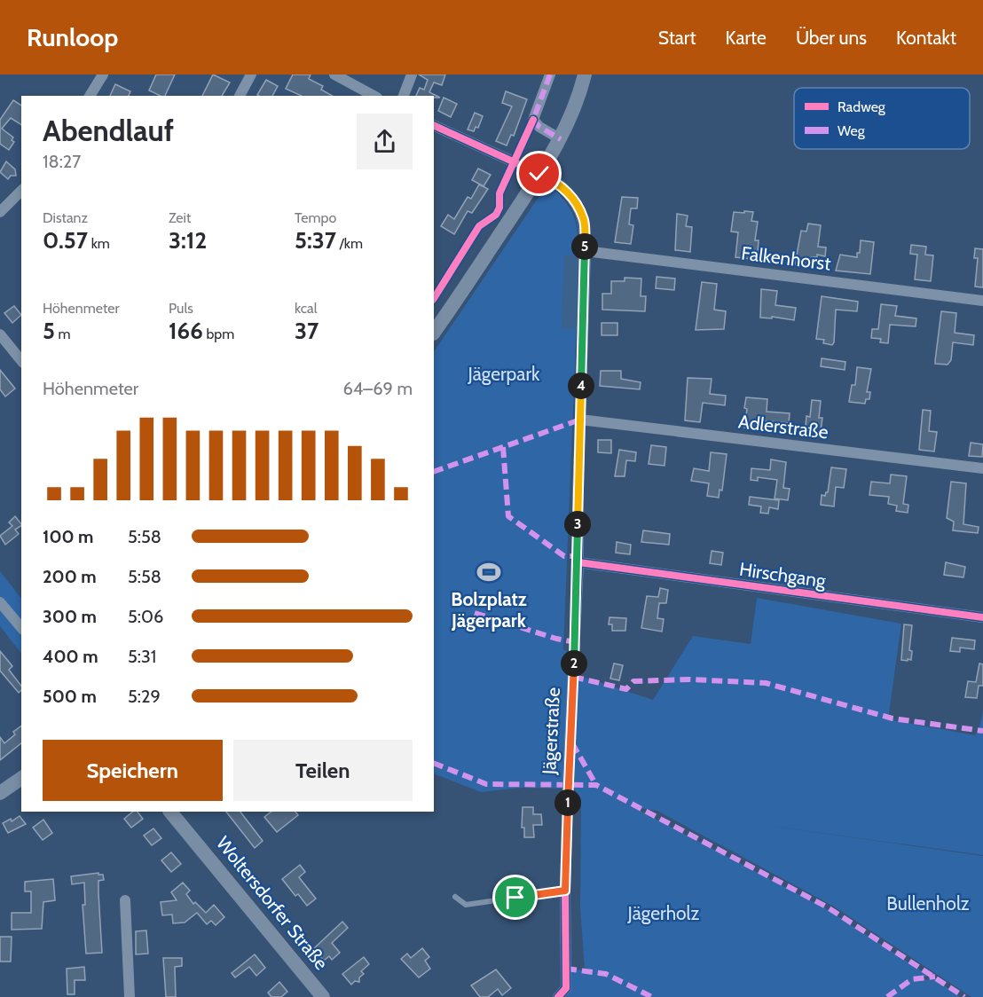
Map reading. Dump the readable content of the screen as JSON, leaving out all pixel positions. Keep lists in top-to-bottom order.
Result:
{
  "streets": {
    "street": [
      "Falkenhorst",
      "Adlerstraße",
      "Hirschgang",
      "Jägerstraße",
      "Woltersdorfer Straße"
    ]
  },
  "crossings": [
    ["Falkenhorst", "Jägerstraße"],
    ["Adlerstraße", "Jägerstraße"],
    ["Hirschgang", "Jägerstraße"]
  ],
  "parks": ["Jägerpark", "Bullenholz", "Jägerholz"],
  "places": {
    "sports": ["Bolzplatz Jägerpark"]
  },
  "legend": ["Radweg", "Weg"],
  "page": {
    "header": "Runloop",
    "nav": [
      "Start",
      "Karte",
      "Über uns",
      "Kontakt"
    ],
    "heading": ["Abendlauf", "18:27"],
    "stats": [
      ["Distanz", "0.57 km"],
      ["Zeit", "3:12"],
      ["Tempo", "5:37 /km"],
      ["Höhenmeter", "5 m"],
      ["Puls", "166 bpm"],
      ["kcal", "37"]
    ],
    "pins": [
      "5",
      "4",
      "3",
      "2",
      "1"
    ],
    "chart": ["Höhenmeter", "64–69 m"],
    "list": [
      {
        "name": "100 m",
        "note": "5:58"
      },
      {
        "name": "200 m",
        "note": "5:58"
      },
      {
        "name": "300 m",
        "note": "5:06"
      },
      {
        "name": "400 m",
        "note": "5:31"
      },
      {
        "name": "500 m",
        "note": "5:29"
      }
    ],
    "buttons": ["Speichern", "Teilen"]
  }
}
